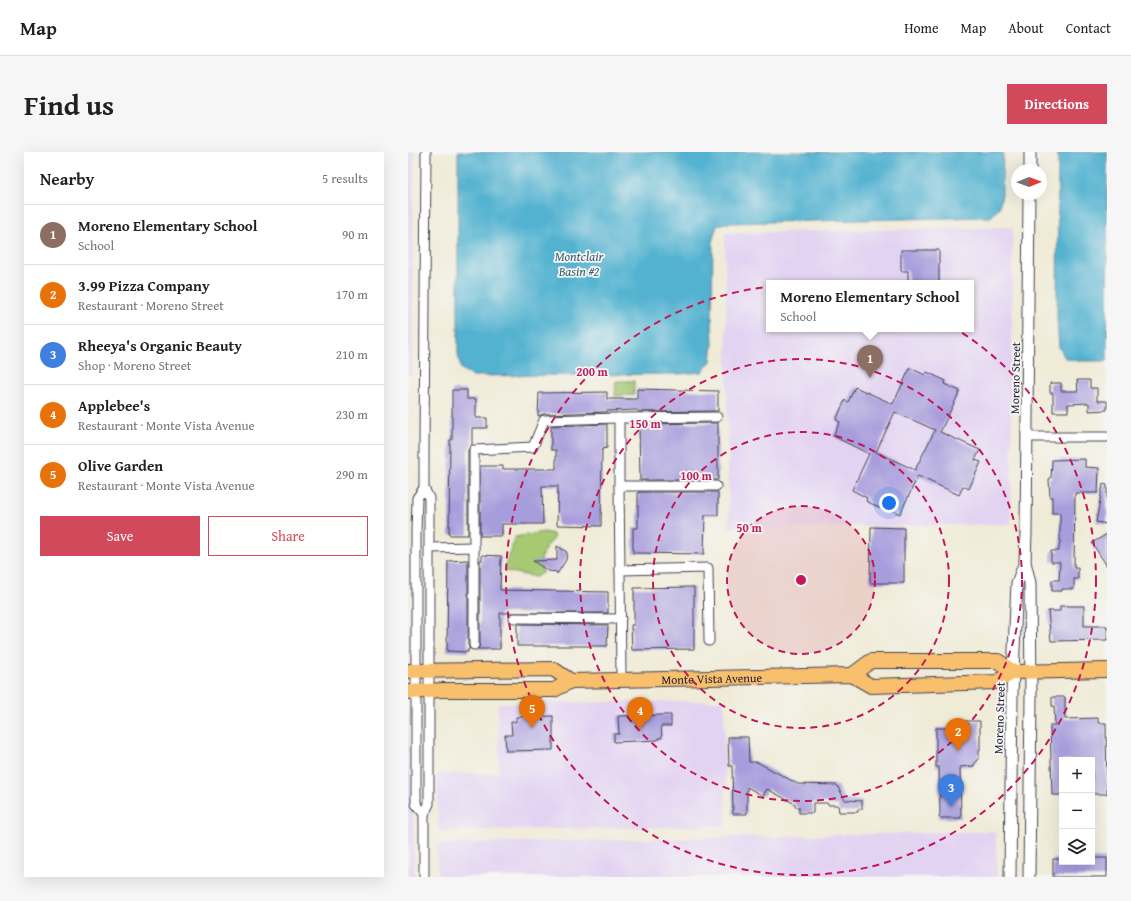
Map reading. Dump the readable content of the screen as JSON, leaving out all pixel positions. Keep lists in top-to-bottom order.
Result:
{
  "streets": {
    "main road": ["Monte Vista Avenue"],
    "street": ["Moreno Street"]
  },
  "water": ["Montclair Basin #2"],
  "north": "right",
  "page": {
    "header": "Map",
    "nav": [
      "Home",
      "Map",
      "About",
      "Contact"
    ],
    "title": "Find us",
    "buttons": [
      "Directions",
      ["Save", "Share"]
    ],
    "heading": ["Nearby", "5 results"],
    "list": [
      {
        "mark": "1",
        "name": "Moreno Elementary School",
        "note": "School",
        "value": "90 m"
      },
      {
        "mark": "2",
        "name": "3.99 Pizza Company",
        "note": "Restaurant · Moreno Street",
        "value": "170 m"
      },
      {
        "mark": "3",
        "name": "Rheeya's Organic Beauty",
        "note": "Shop · Moreno Street",
        "value": "210 m"
      },
      {
        "mark": "4",
        "name": "Applebee's",
        "note": "Restaurant · Monte Vista Avenue",
        "value": "230 m"
      },
      {
        "mark": "5",
        "name": "Olive Garden",
        "note": "Restaurant · Monte Vista Avenue",
        "value": "290 m"
      }
    ],
    "popup": ["Moreno Elementary School", "School"],
    "pins": [
      "1",
      "5",
      "4",
      "2",
      "3"
    ],
    "map_buttons": ["+", "−"]
  },
  "rings": [
    "200 m",
    "150 m",
    "100 m",
    "50 m"
  ]
}
